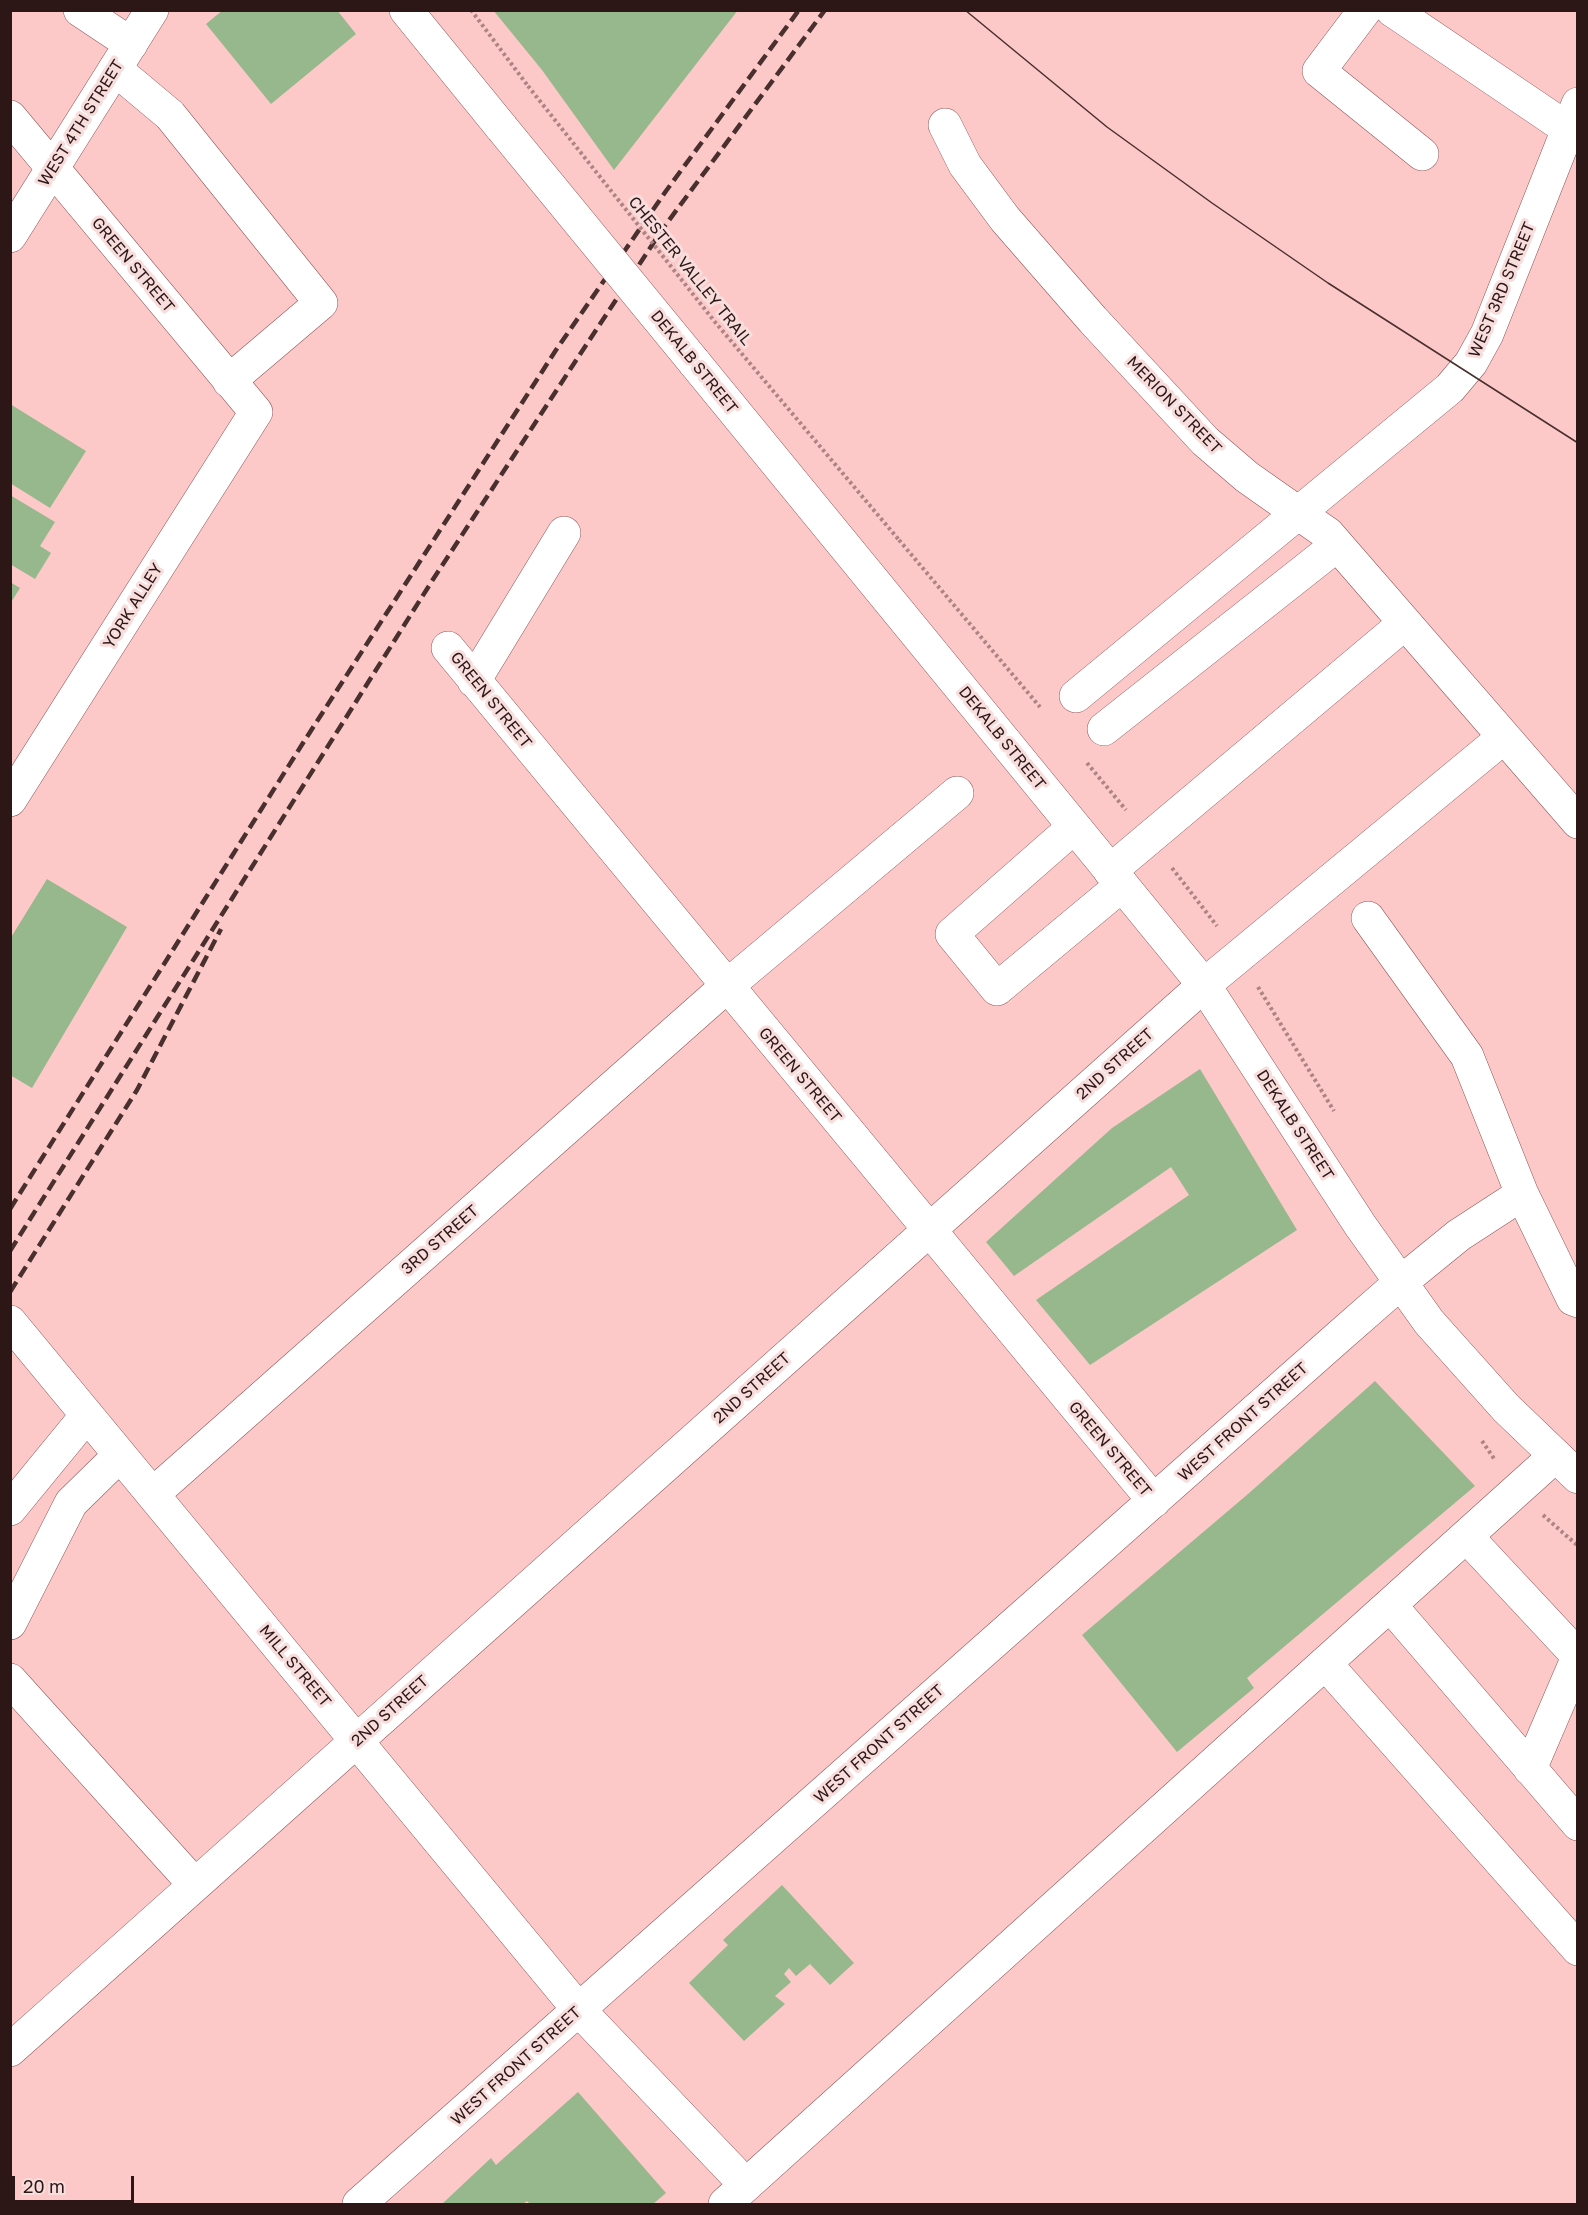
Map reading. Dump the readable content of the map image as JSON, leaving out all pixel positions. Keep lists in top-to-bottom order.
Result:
{
  "streets": {
    "main road": [
      "WEST 4TH STREET",
      "GREEN STREET",
      "WEST 3RD STREET",
      "DEKALB STREET",
      "MERION STREET",
      "YORK ALLEY",
      "2ND STREET",
      "3RD STREET",
      "WEST FRONT STREET",
      "MILL STREET"
    ],
    "path": ["CHESTER VALLEY TRAIL"]
  },
  "crossings": [
    ["WEST 4TH STREET", "GREEN STREET"],
    ["GREEN STREET", "YORK ALLEY"],
    ["GREEN STREET", "2ND STREET"],
    ["GREEN STREET", "3RD STREET"],
    ["GREEN STREET", "WEST FRONT STREET"],
    ["WEST 3RD STREET", "MERION STREET"],
    ["DEKALB STREET", "2ND STREET"],
    ["DEKALB STREET", "WEST FRONT STREET"],
    ["MERION STREET", "2ND STREET"],
    ["2ND STREET", "MILL STREET"],
    ["3RD STREET", "MILL STREET"],
    ["WEST FRONT STREET", "MILL STREET"]
  ],
  "scale_bar": "20 m"
}
